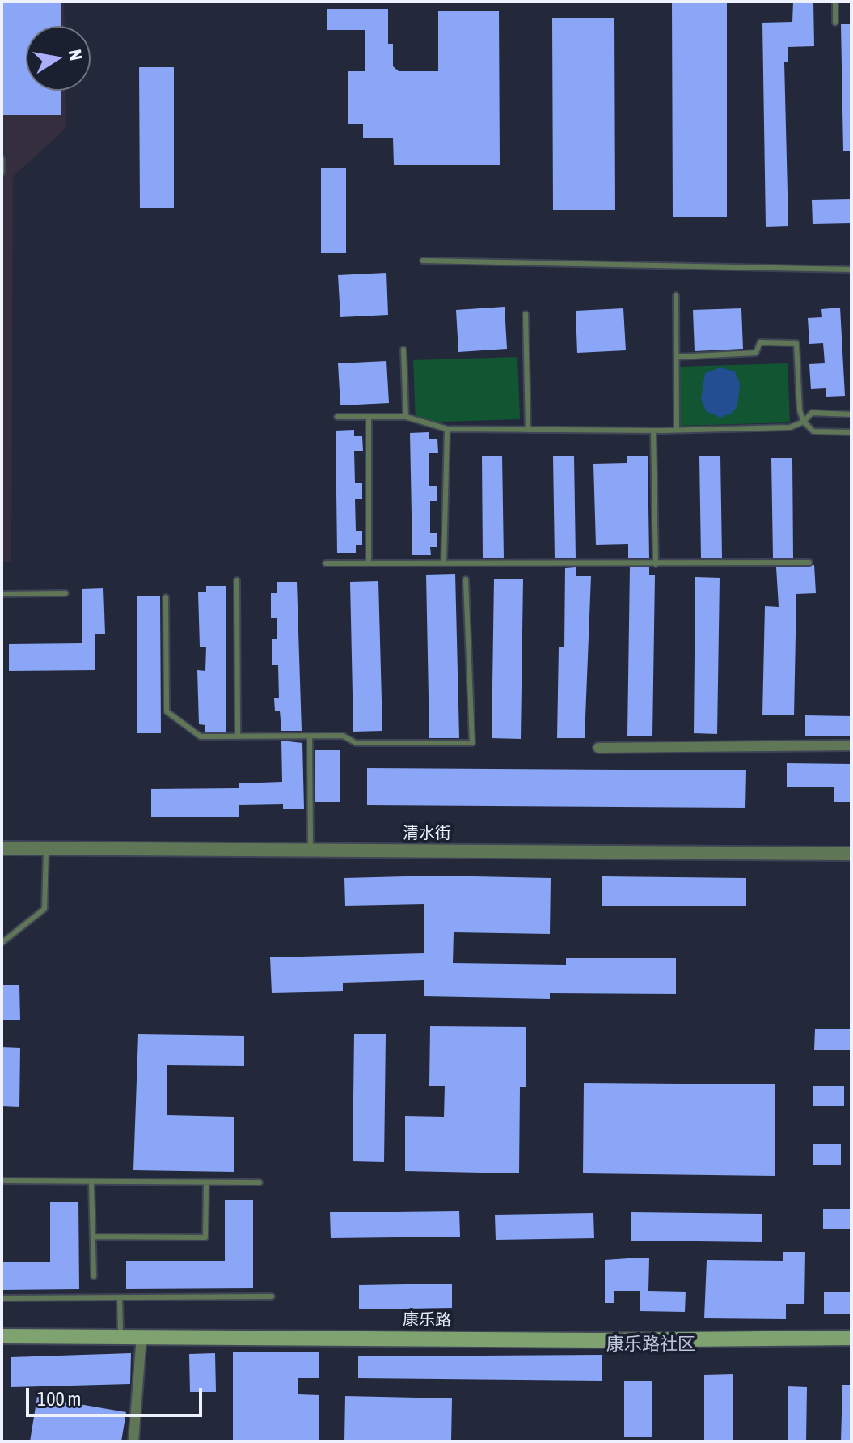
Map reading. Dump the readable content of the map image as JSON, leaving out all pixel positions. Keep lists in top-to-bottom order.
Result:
{
  "streets": {
    "main road": ["康乐路"],
    "street": ["清水街"]
  },
  "districts": ["康乐路社区"],
  "scale_bar": "100 m",
  "north": "right"
}
